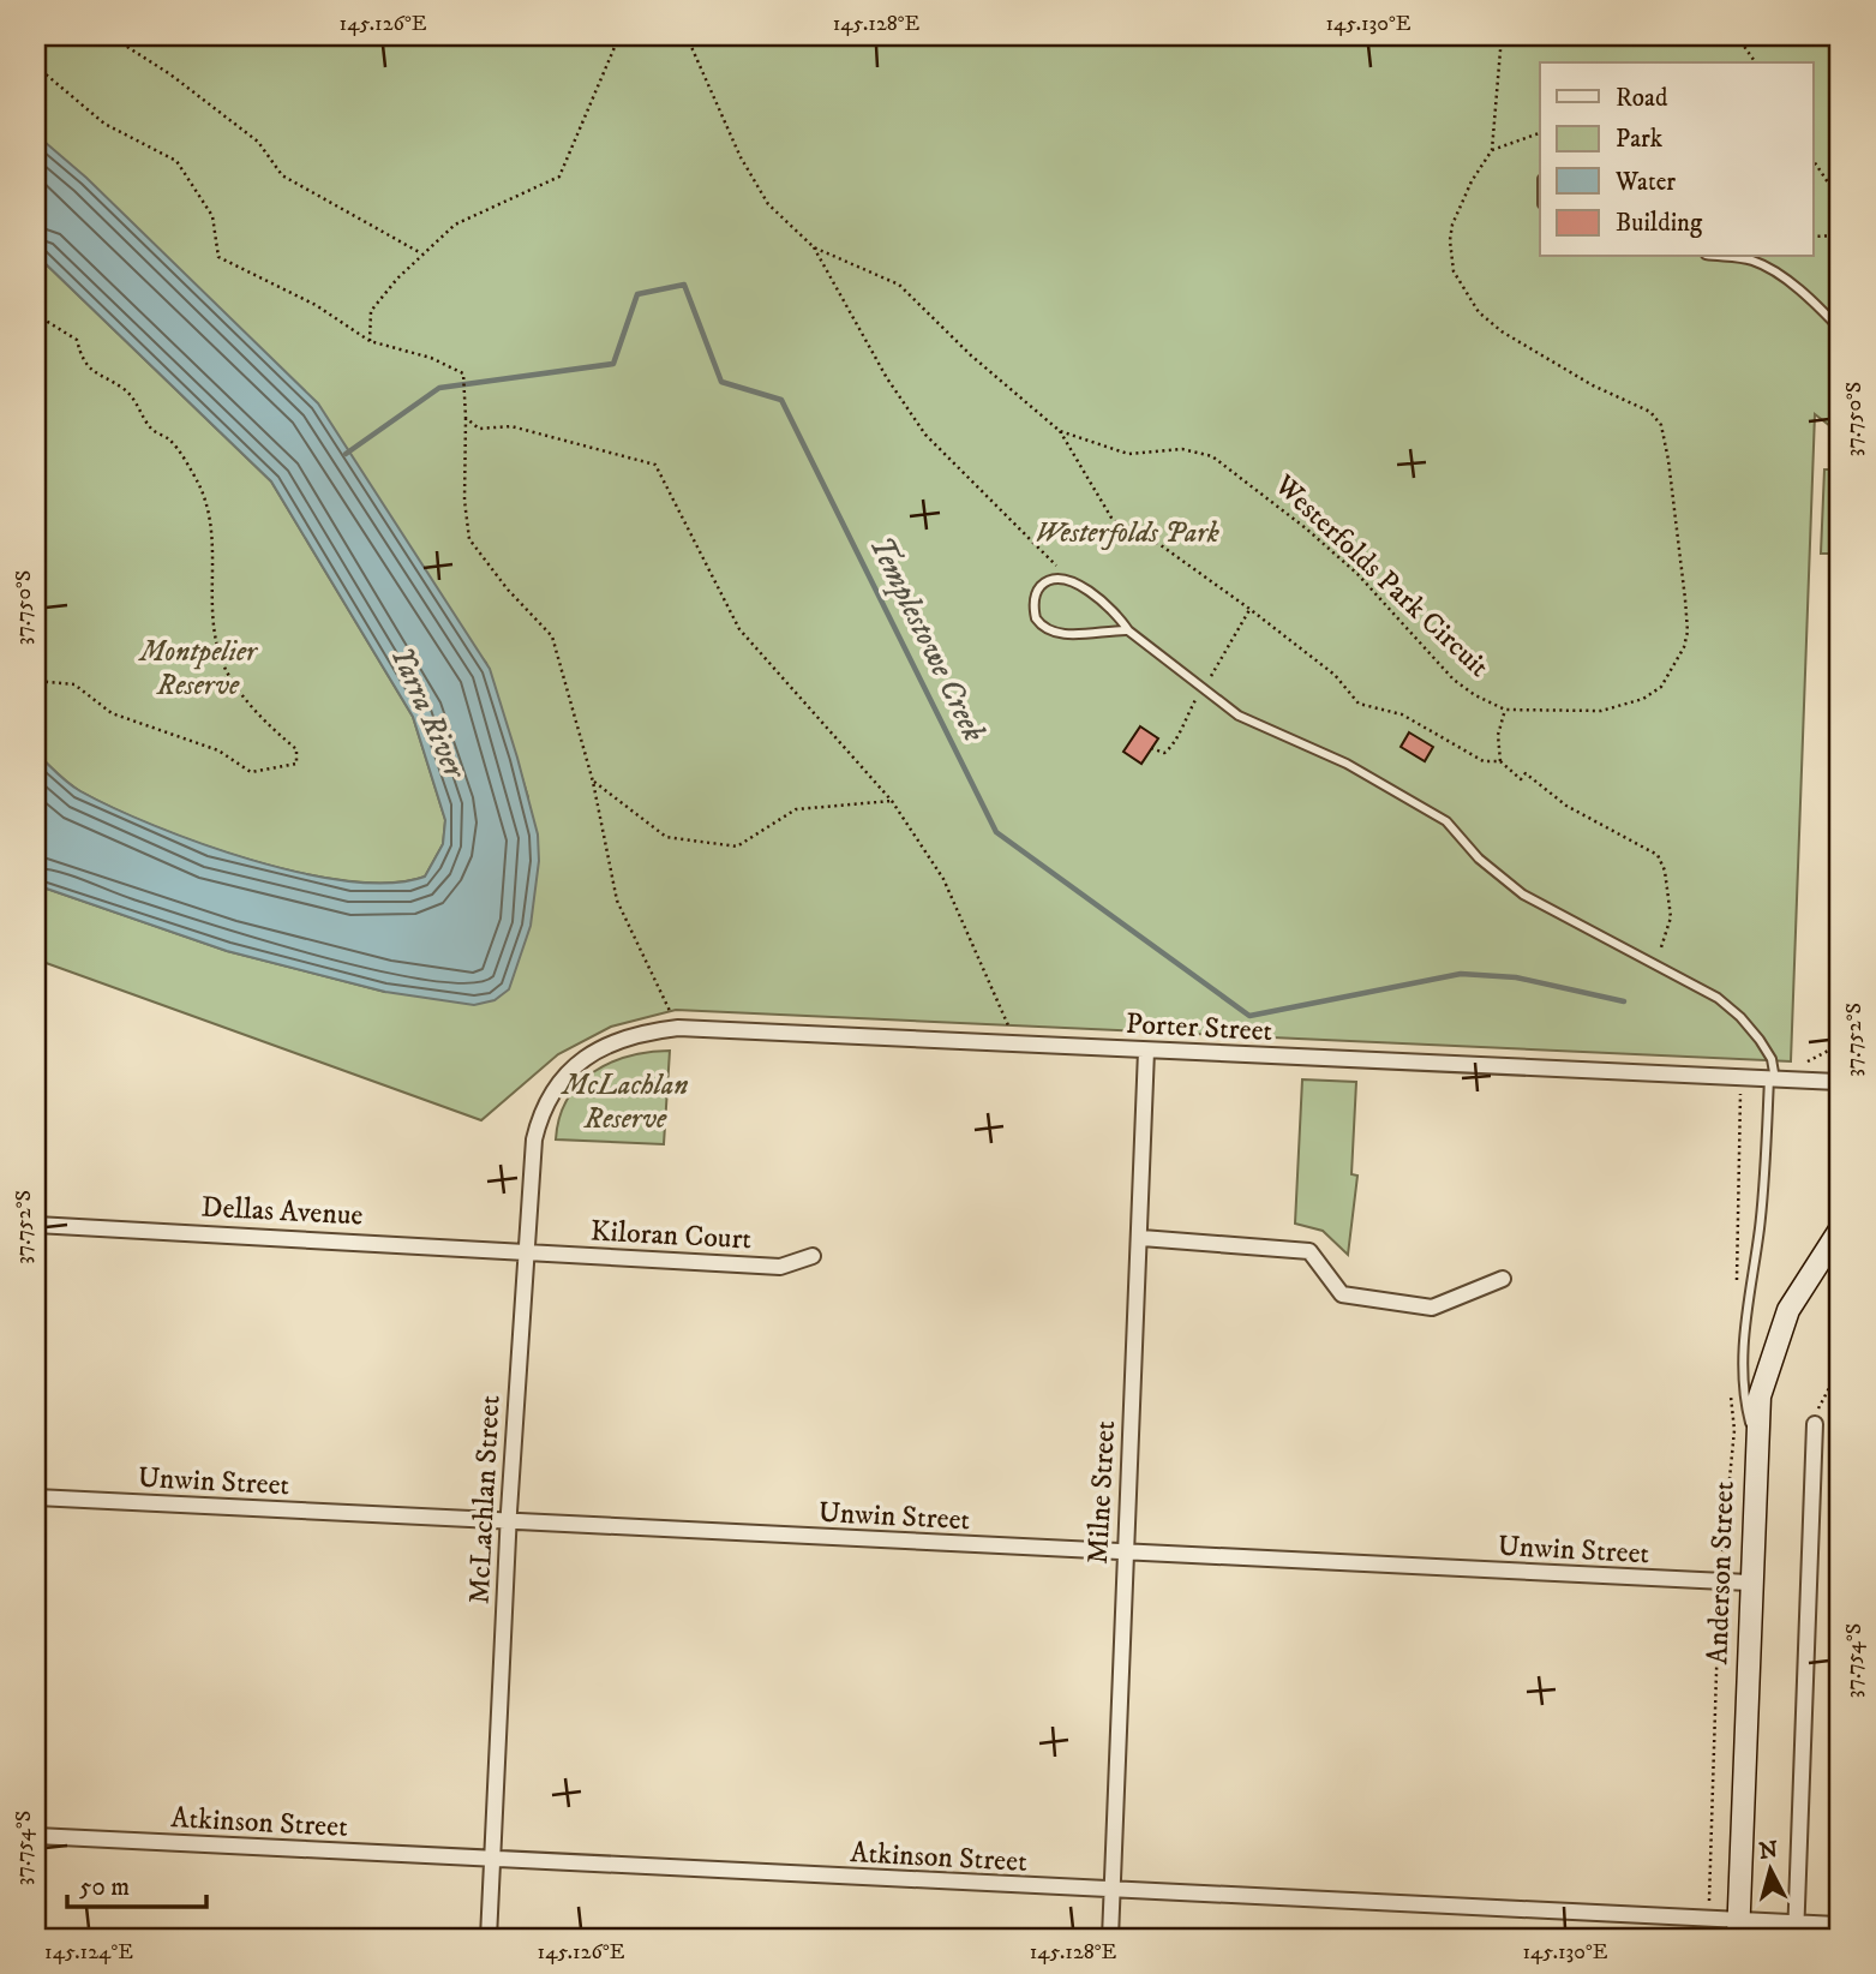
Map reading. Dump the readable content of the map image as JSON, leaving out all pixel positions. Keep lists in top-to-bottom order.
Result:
{
  "streets": {
    "main road": ["Anderson Street"],
    "street": [
      "Porter Street",
      "Dellas Avenue",
      "Kiloran Court",
      "Unwin Street",
      "Milne Street",
      "McLachlan Street",
      "Atkinson Street"
    ],
    "path": ["Westerfolds Park Circuit"]
  },
  "crossings": [
    ["Porter Street", "Milne Street"],
    ["Porter Street", "McLachlan Street"],
    ["Dellas Avenue", "Kiloran Court"],
    ["Dellas Avenue", "McLachlan Street"],
    ["Kiloran Court", "McLachlan Street"],
    ["Unwin Street", "Milne Street"],
    ["Unwin Street", "McLachlan Street"],
    ["Unwin Street", "Anderson Street"],
    ["Milne Street", "Atkinson Street"],
    ["McLachlan Street", "Atkinson Street"],
    ["Anderson Street", "Atkinson Street"]
  ],
  "water": ["Templestowe Creek", "Yarra River"],
  "parks": ["Westerfolds Park", "Montpelier Reserve", "McLachlan Reserve"],
  "legend": [
    "Road",
    "Park",
    "Water",
    "Building"
  ],
  "scale_bar": "50 m",
  "north": "top",
  "coordinates": [
    "145.126°E",
    "145.128°E",
    "145.130°E",
    "37.750°S",
    "37.752°S",
    "37.754°S",
    "145.124°E"
  ]
}
